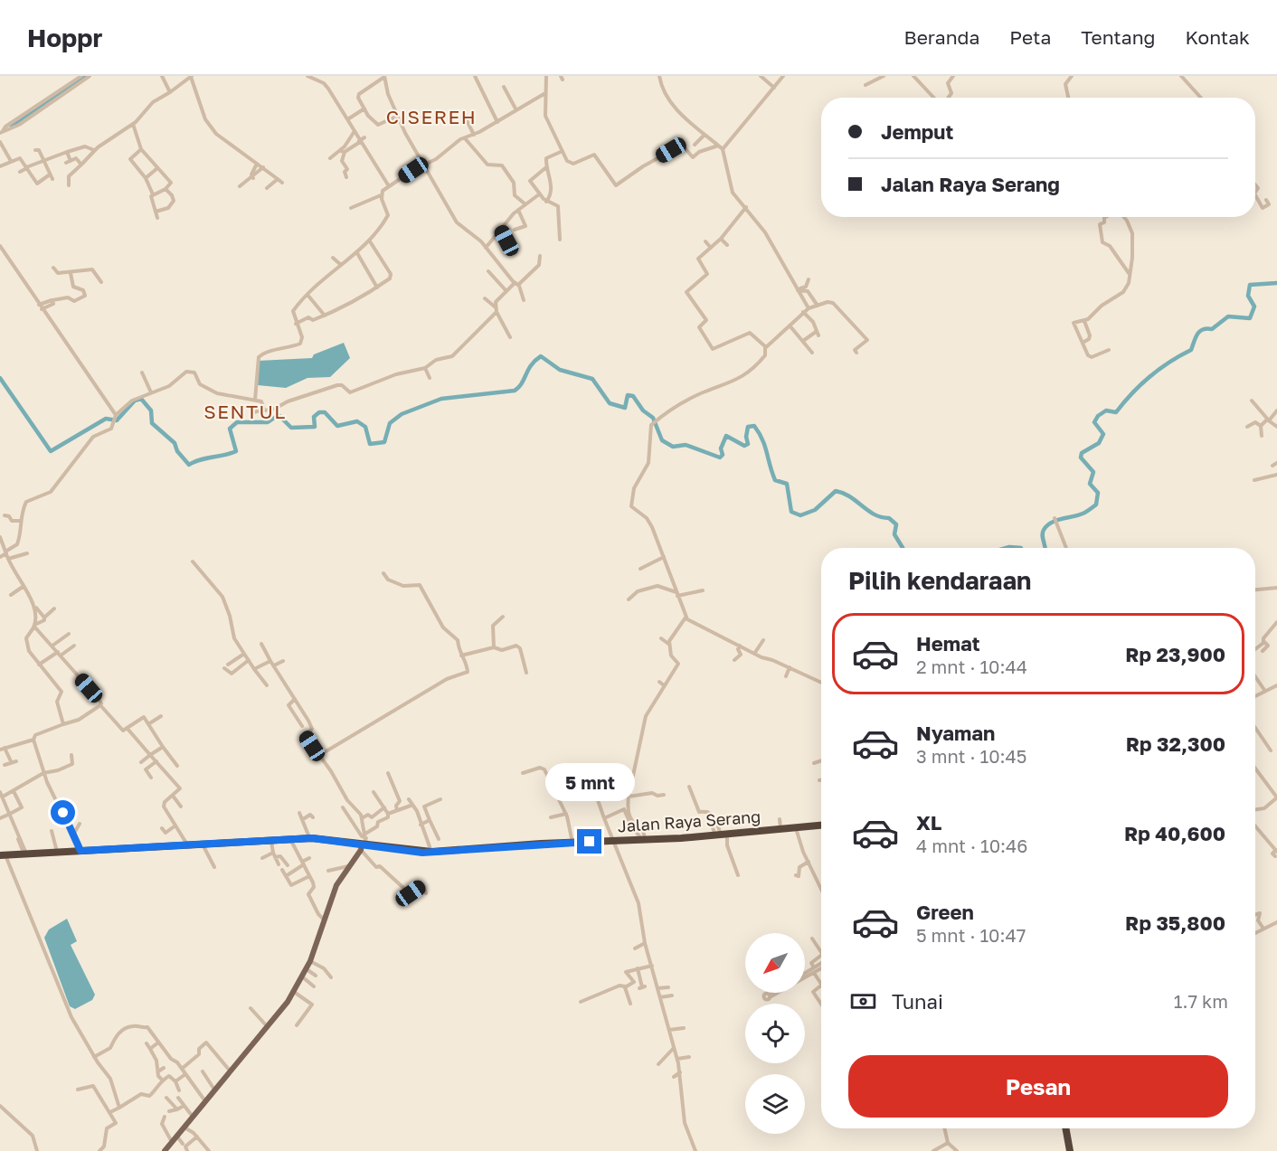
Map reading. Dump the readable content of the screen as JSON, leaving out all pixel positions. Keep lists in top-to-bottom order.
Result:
{
  "streets": {
    "highway": ["Jalan Raya Serang"]
  },
  "districts": ["CISEREH", "SENTUL"],
  "north": "bottom left",
  "page": {
    "header": "Hoppr",
    "nav": [
      "Beranda",
      "Peta",
      "Tentang",
      "Kontak"
    ],
    "banner": ["Jemput", "Jalan Raya Serang"],
    "heading": "Pilih kendaraan",
    "list": [
      {
        "name": "Hemat",
        "note": "2 mnt · 10:44",
        "value": "Rp 23,900"
      },
      {
        "name": "Nyaman",
        "note": "3 mnt · 10:45",
        "value": "Rp 32,300"
      },
      {
        "name": "XL",
        "note": "4 mnt · 10:46",
        "value": "Rp 40,600"
      },
      {
        "name": "Green",
        "note": "5 mnt · 10:47",
        "value": "Rp 35,800"
      }
    ],
    "bubble": "5 mnt",
    "pay": ["Tunai", "1.7 km"],
    "buttons": "Pesan"
  }
}
